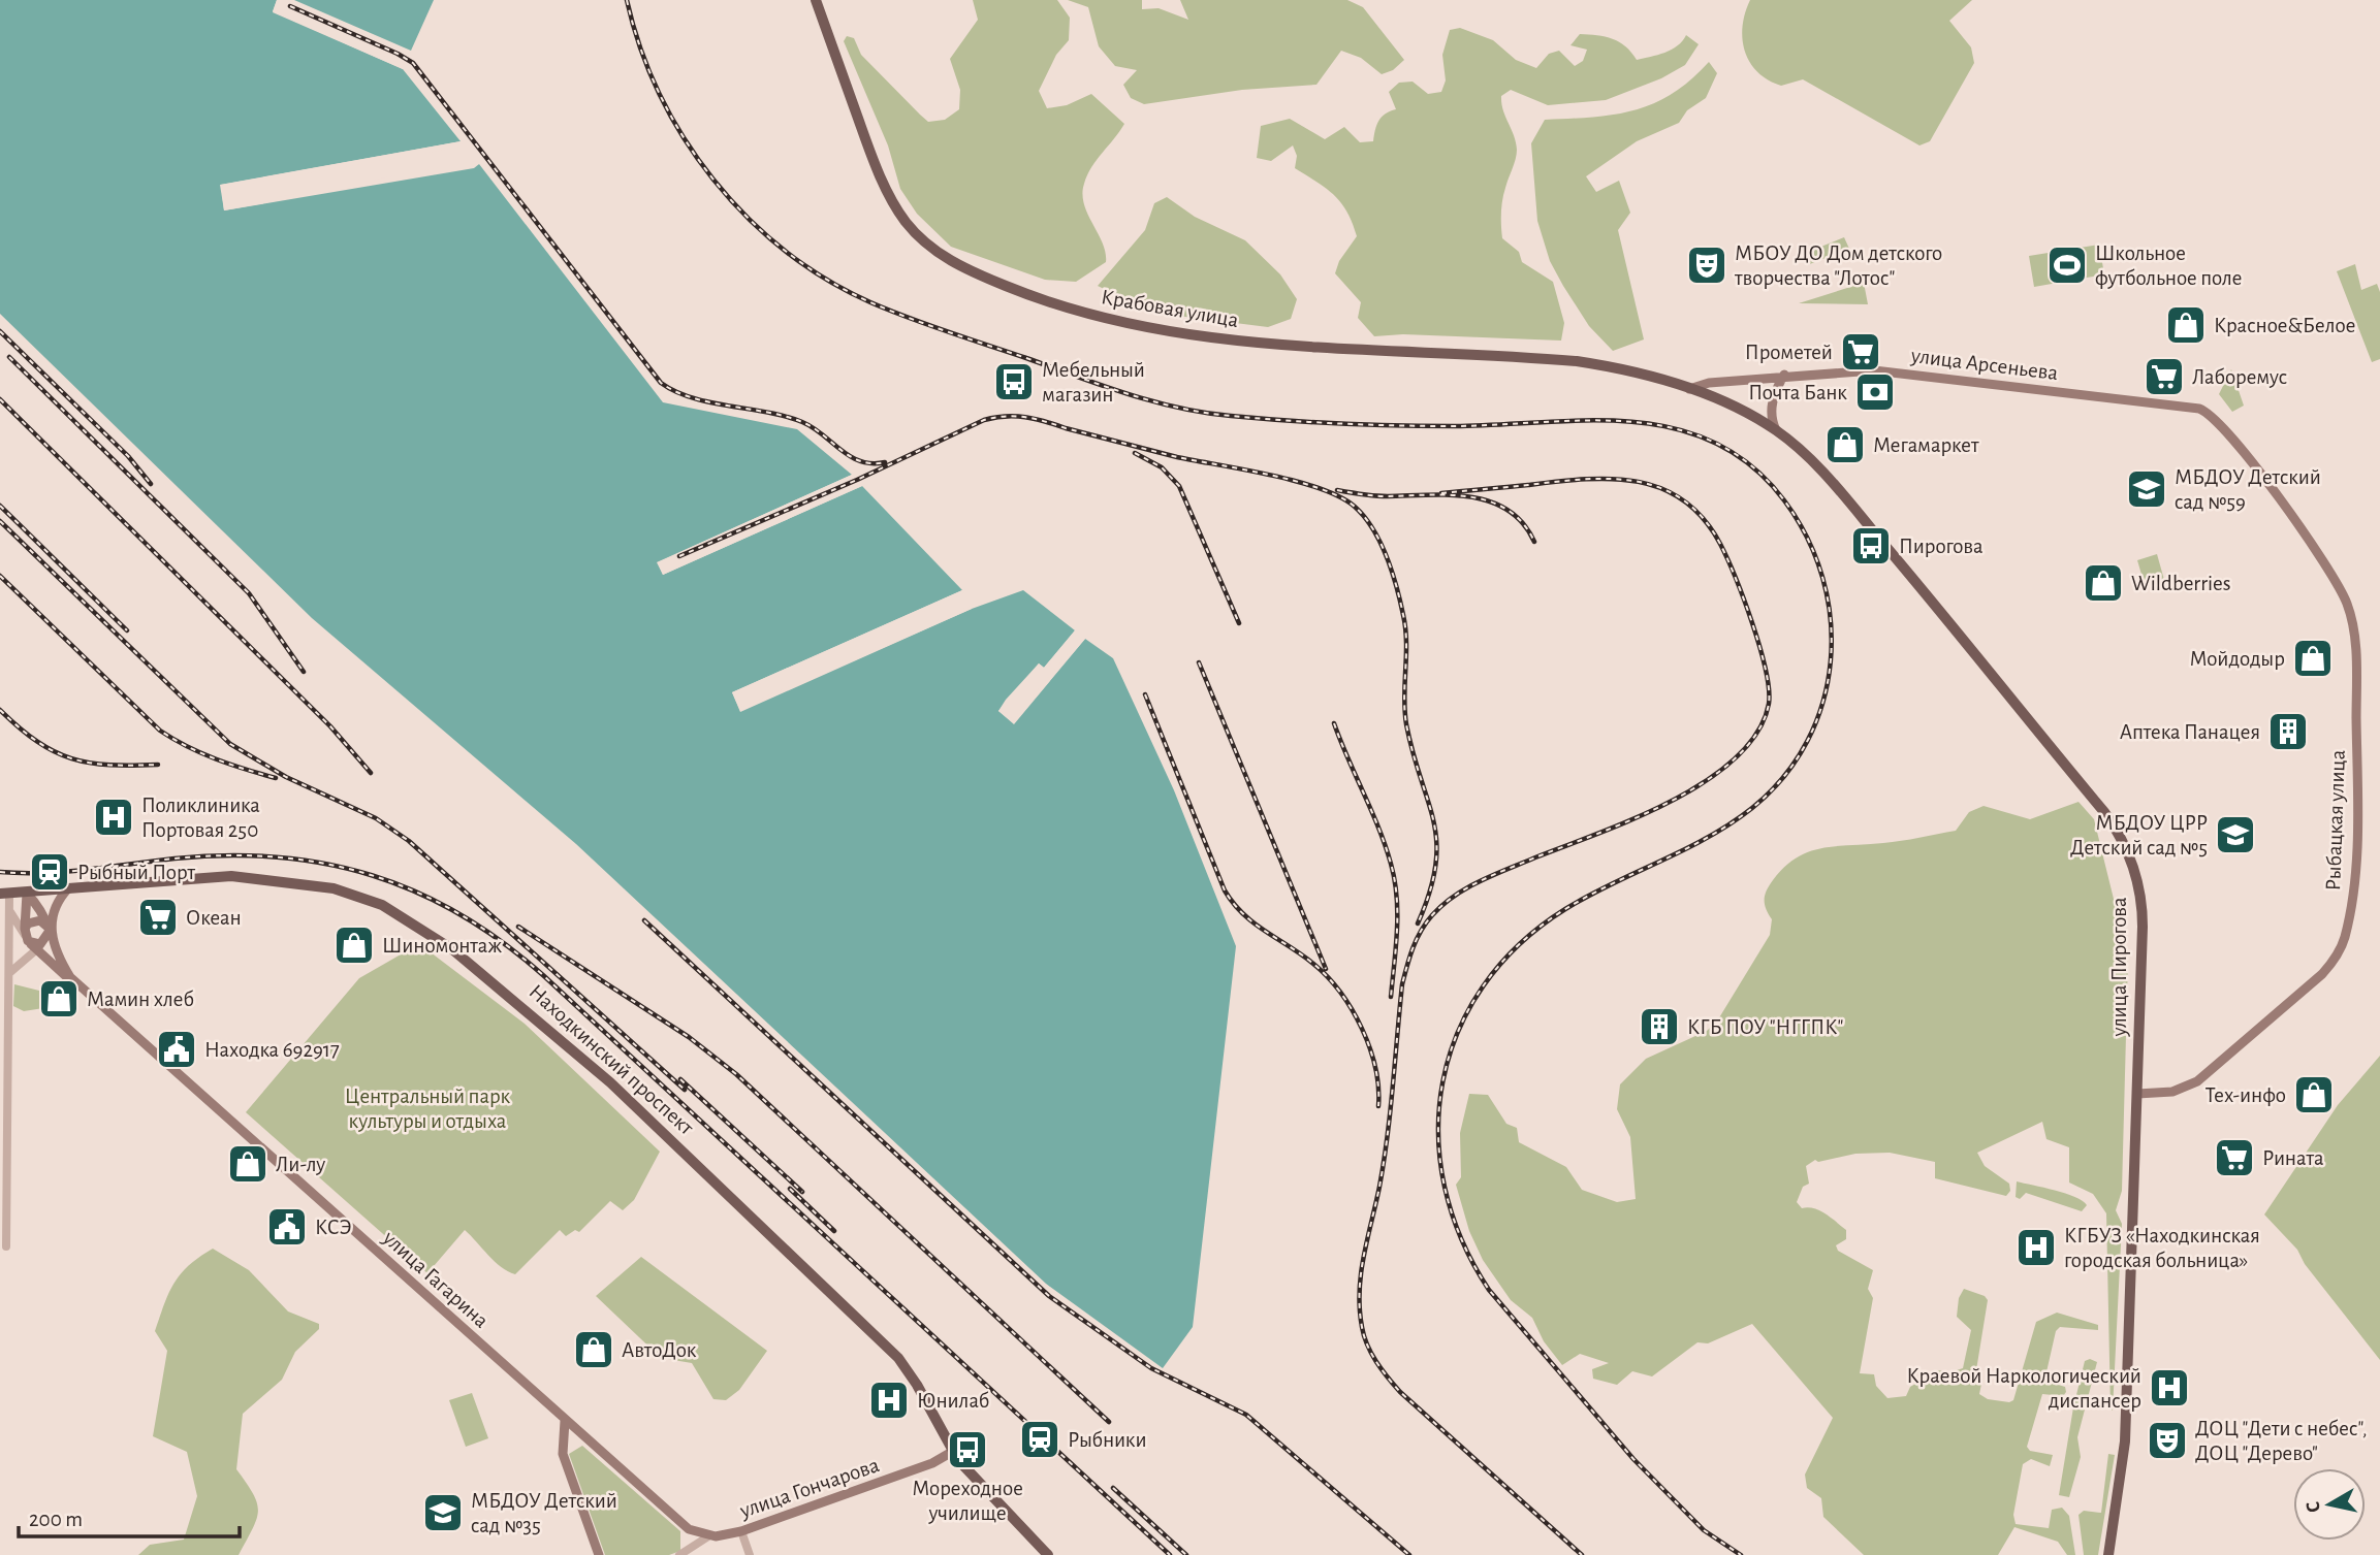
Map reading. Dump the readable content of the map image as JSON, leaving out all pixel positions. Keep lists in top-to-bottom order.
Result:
{
  "streets": {
    "main road": [
      "Крабовая улица",
      "улица Арсеньева",
      "Рыбацкая улица",
      "улица Пирогова",
      "Находкинский проспект",
      "улица Гагарина",
      "улица Гончарова"
    ]
  },
  "crossings": [
    ["Крабовая улица", "улица Арсеньева"],
    ["Крабовая улица", "улица Пирогова"],
    ["улица Арсеньева", "Рыбацкая улица"],
    ["улица Арсеньева", "улица Пирогова"],
    ["Рыбацкая улица", "улица Пирогова"],
    ["Находкинский проспект", "улица Гагарина"],
    ["Находкинский проспект", "улица Гончарова"],
    ["улица Гагарина", "улица Гончарова"]
  ],
  "parks": ["Центральный парк культуры и отдыха"],
  "places": {
    "theatre": ["МБОУ ДО Дом детского творчества \"Лотос\"", "ДОЦ \"Дети с небес\", ДОЦ \"Дерево\""],
    "sports": ["Школьное футбольное поле"],
    "shop": [
      "Красное&Белое",
      "Мегамаркет",
      "Wildberries",
      "Мойдодыр",
      "Шиномонтаж",
      "Мамин хлеб",
      "Тех-инфо",
      "Ли-лу",
      "АвтоДок"
    ],
    "supermarket": [
      "Прометей",
      "Лаборемус",
      "Океан",
      "Рината"
    ],
    "bus stop": ["Мебельный магазин", "Пирогова", "Мореходное училище"],
    "bank": ["Почта Банк"],
    "school or university": ["МБДОУ Детский сад №59", "МБДОУ ЦРР Детский сад №5", "МБДОУ Детский сад №35"],
    "building": ["Аптека Панацея", "КГБ ПОУ \"НГГПК\""],
    "hospital": [
      "Поликлиника Портовая 250",
      "КГБУЗ «Находкинская городская больница»",
      "Краевой Наркологический диспансер",
      "Юнилаб"
    ],
    "station": ["Рыбный Порт", "Рыбники"],
    "public building": ["Находка 692917", "КСЭ"]
  },
  "scale_bar": "200 m",
  "north": "left"
}
